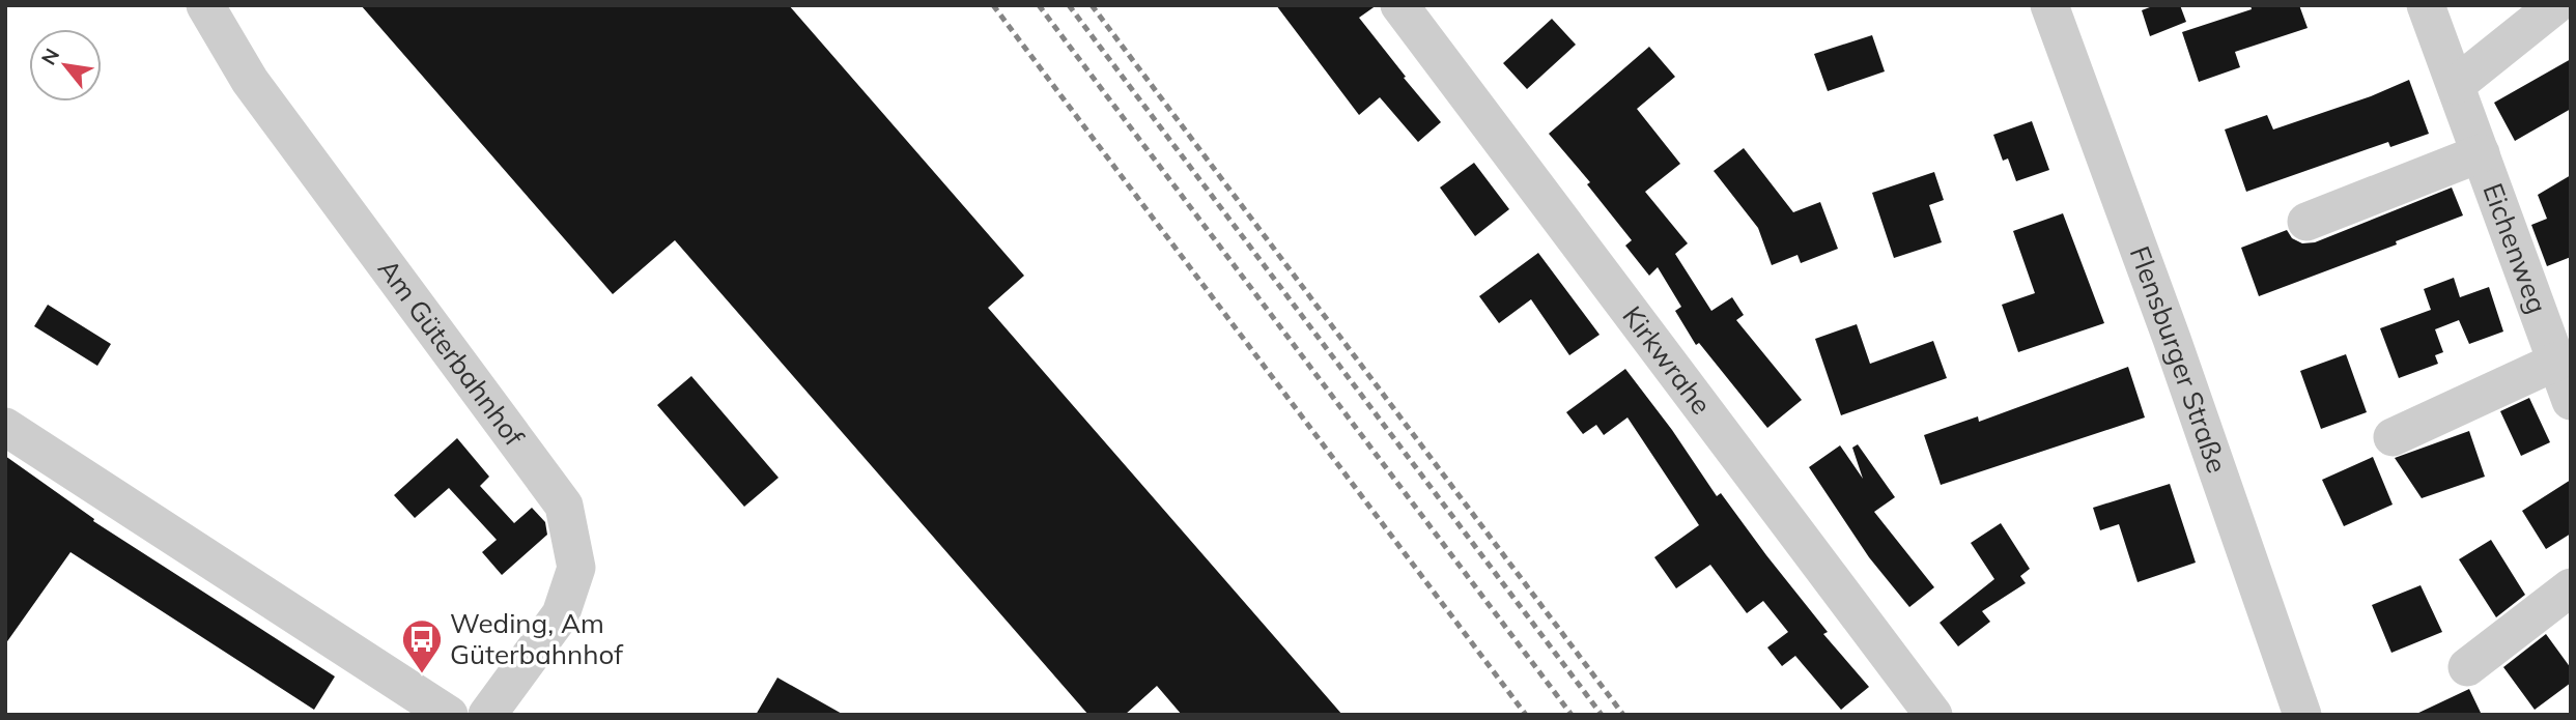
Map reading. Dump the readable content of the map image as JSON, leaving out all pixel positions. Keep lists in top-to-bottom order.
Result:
{
  "streets": {
    "street": [
      "Eichenweg",
      "Am Güterbahnhof",
      "Kirkwrahe",
      "Flensburger Straße"
    ]
  },
  "places": {
    "bus stop": ["Weding, Am Güterbahnhof"]
  },
  "north": "top left"
}
